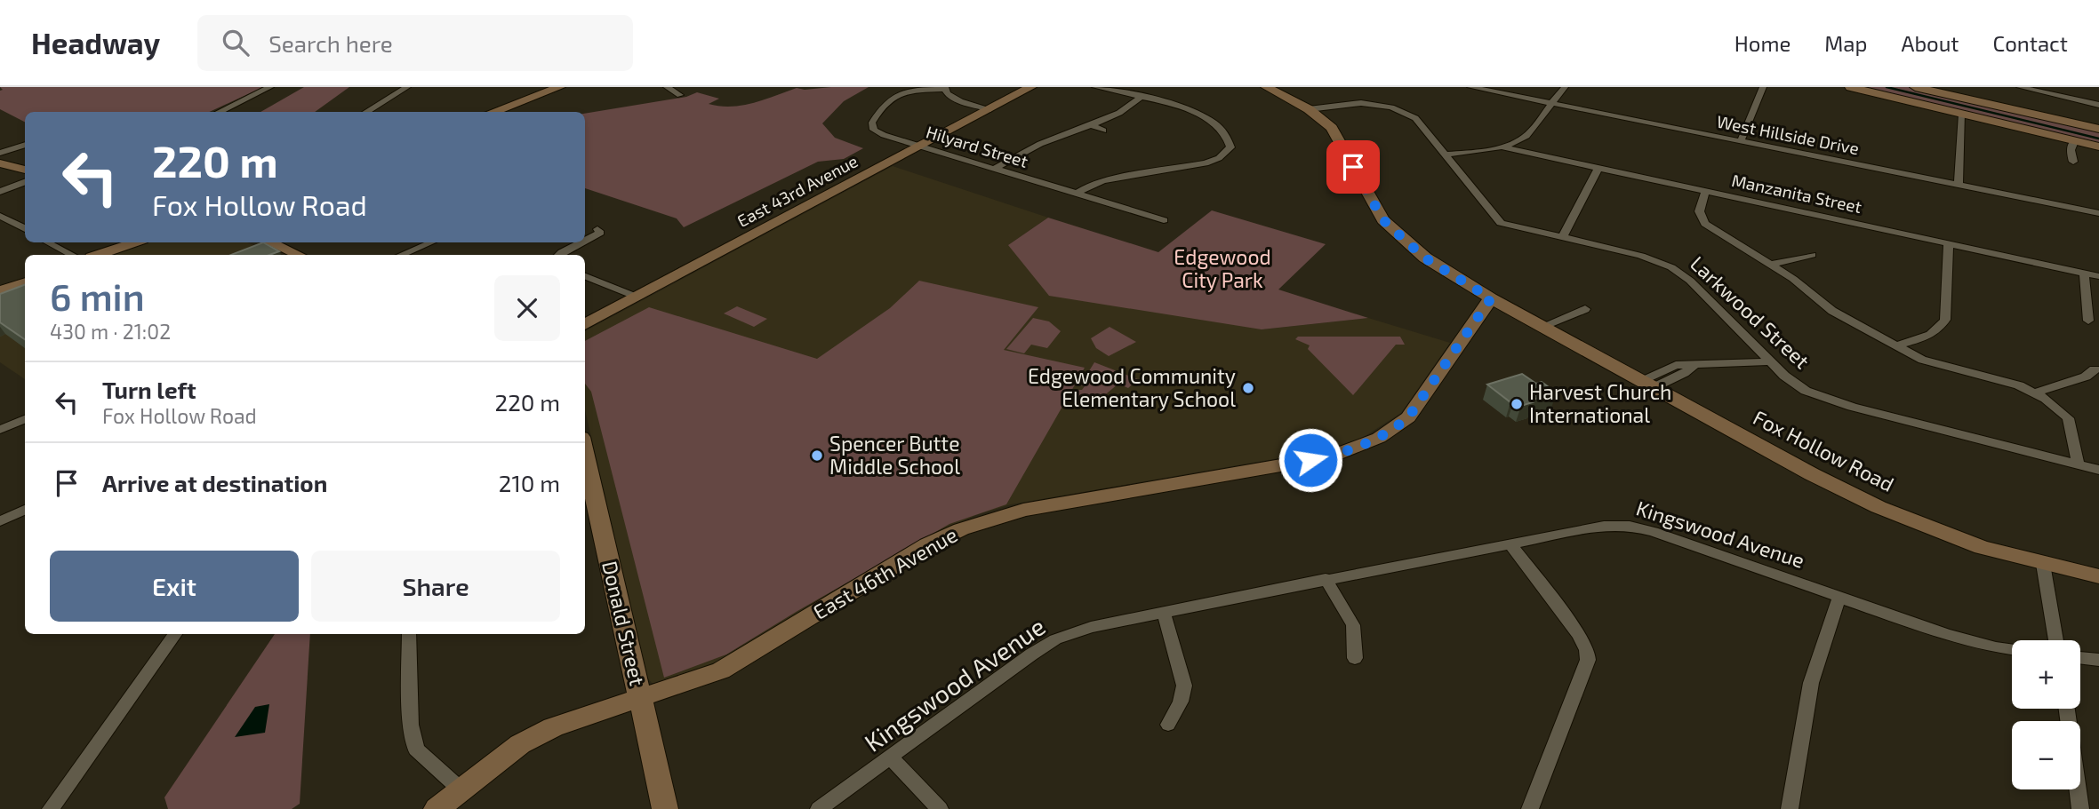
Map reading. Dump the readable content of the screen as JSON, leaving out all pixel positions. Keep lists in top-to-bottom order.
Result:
{
  "streets": {
    "street": [
      "West Hillside Drive",
      "Hilyard Street",
      "East 43rd Avenue",
      "Manzanita Street",
      "Larkwood Street",
      "Fox Hollow Road",
      "Kingswood Avenue",
      "East 46th Avenue",
      "Donald Street"
    ]
  },
  "crossings": [
    ["Hilyard Street", "East 43rd Avenue"],
    ["Larkwood Street", "Fox Hollow Road"],
    ["Fox Hollow Road", "East 46th Avenue"],
    ["East 46th Avenue", "Donald Street"]
  ],
  "parks": ["Edgewood City Park"],
  "places": ["Edgewood Community Elementary School", "Harvest Church International", "Spencer Butte Middle School"],
  "page": {
    "header": "Headway",
    "search": "Search here",
    "nav": [
      "Home",
      "Map",
      "About",
      "Contact"
    ],
    "turn": ["220 m", "Fox Hollow Road"],
    "heading": ["6 min", "430 m · 21:02"],
    "list": [
      {
        "name": "Turn left",
        "note": "Fox Hollow Road",
        "value": "220 m"
      },
      {
        "name": "Arrive at destination",
        "value": "210 m"
      }
    ],
    "buttons": ["Exit", "Share"],
    "map_buttons": ["+", "−"]
  }
}
